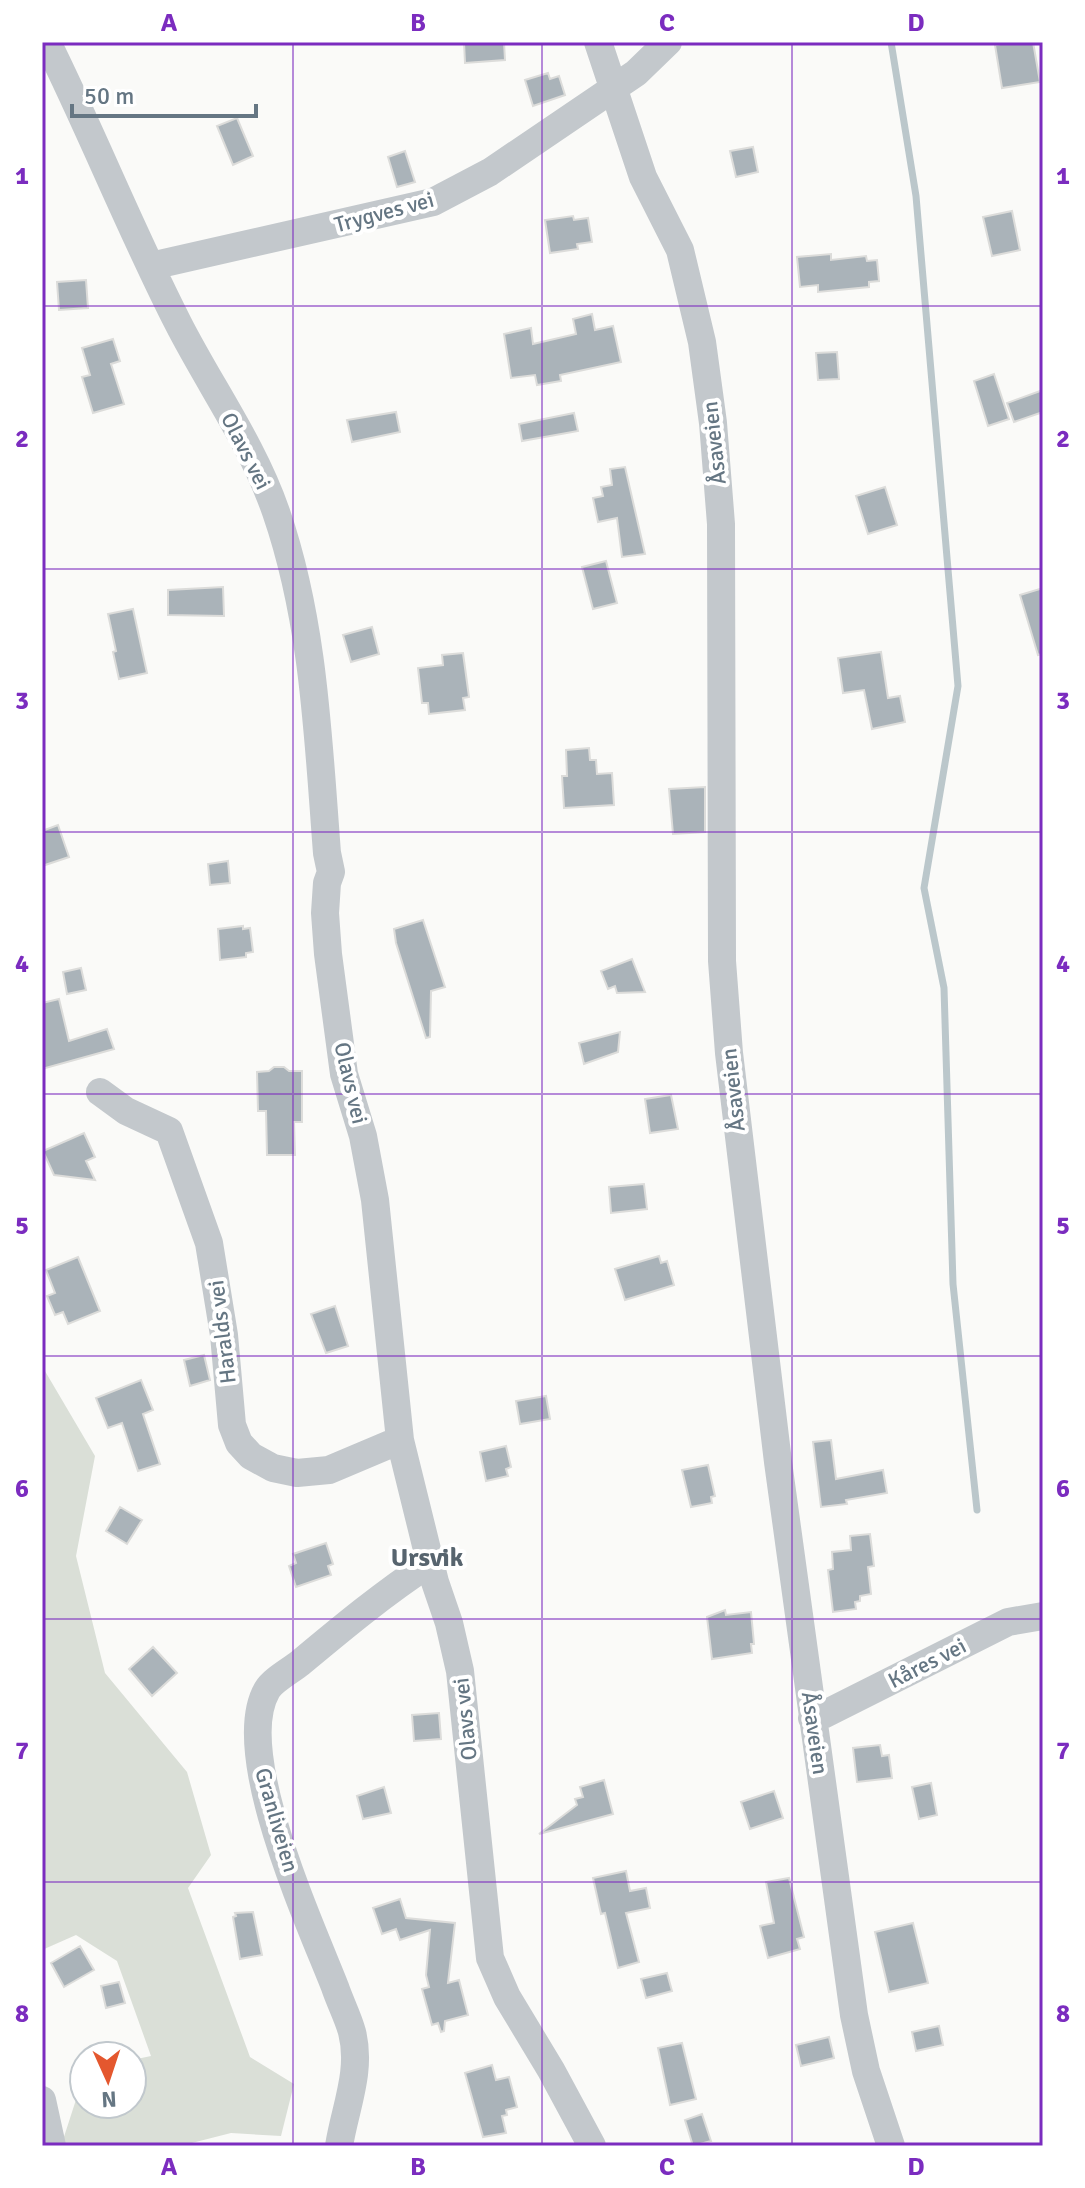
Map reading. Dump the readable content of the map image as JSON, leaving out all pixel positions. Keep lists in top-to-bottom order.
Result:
{
  "streets": {
    "street": [
      "Trygves vei",
      "Åsaveien",
      "Olavs vei",
      "Haralds vei",
      "Kåres vei",
      "Granliveien"
    ]
  },
  "crossings": [
    ["Trygves vei", "Åsaveien"],
    ["Trygves vei", "Olavs vei"],
    ["Åsaveien", "Kåres vei"],
    ["Olavs vei", "Haralds vei"],
    ["Olavs vei", "Granliveien"]
  ],
  "districts": ["Ursvik"],
  "scale_bar": "50 m",
  "north": "bottom",
  "grid": {
    "columns": [
      "A",
      "B",
      "C",
      "D"
    ],
    "rows": [
      "1",
      "2",
      "3",
      "4",
      "5",
      "6",
      "7",
      "8"
    ]
  }
}
